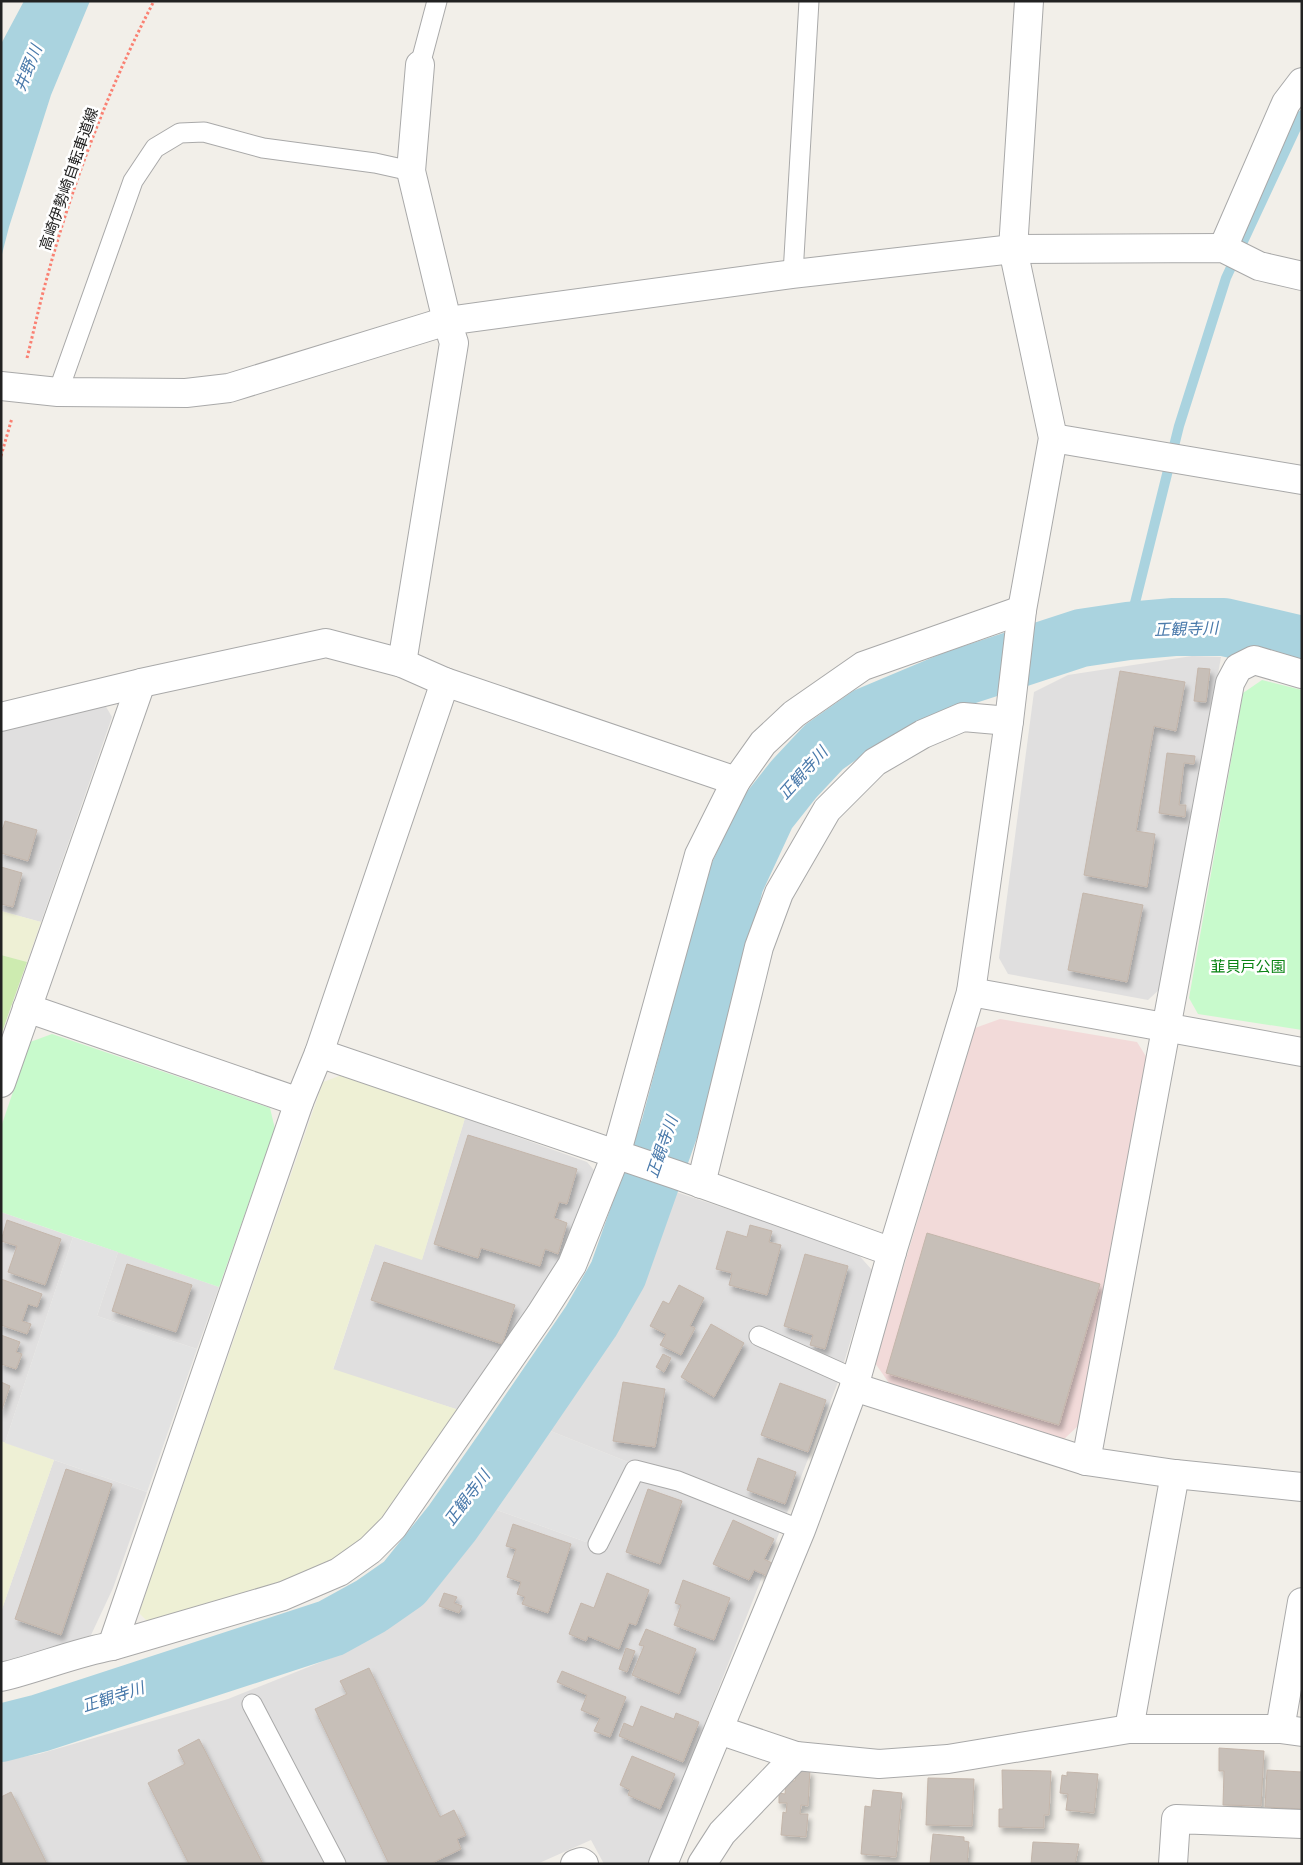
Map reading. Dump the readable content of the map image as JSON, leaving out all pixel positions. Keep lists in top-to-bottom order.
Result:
{
  "streets": {
    "path": ["高崎伊勢崎自転車道線"]
  },
  "water": ["井野川", "正観寺川"],
  "parks": ["韮貝戸公園"]
}
